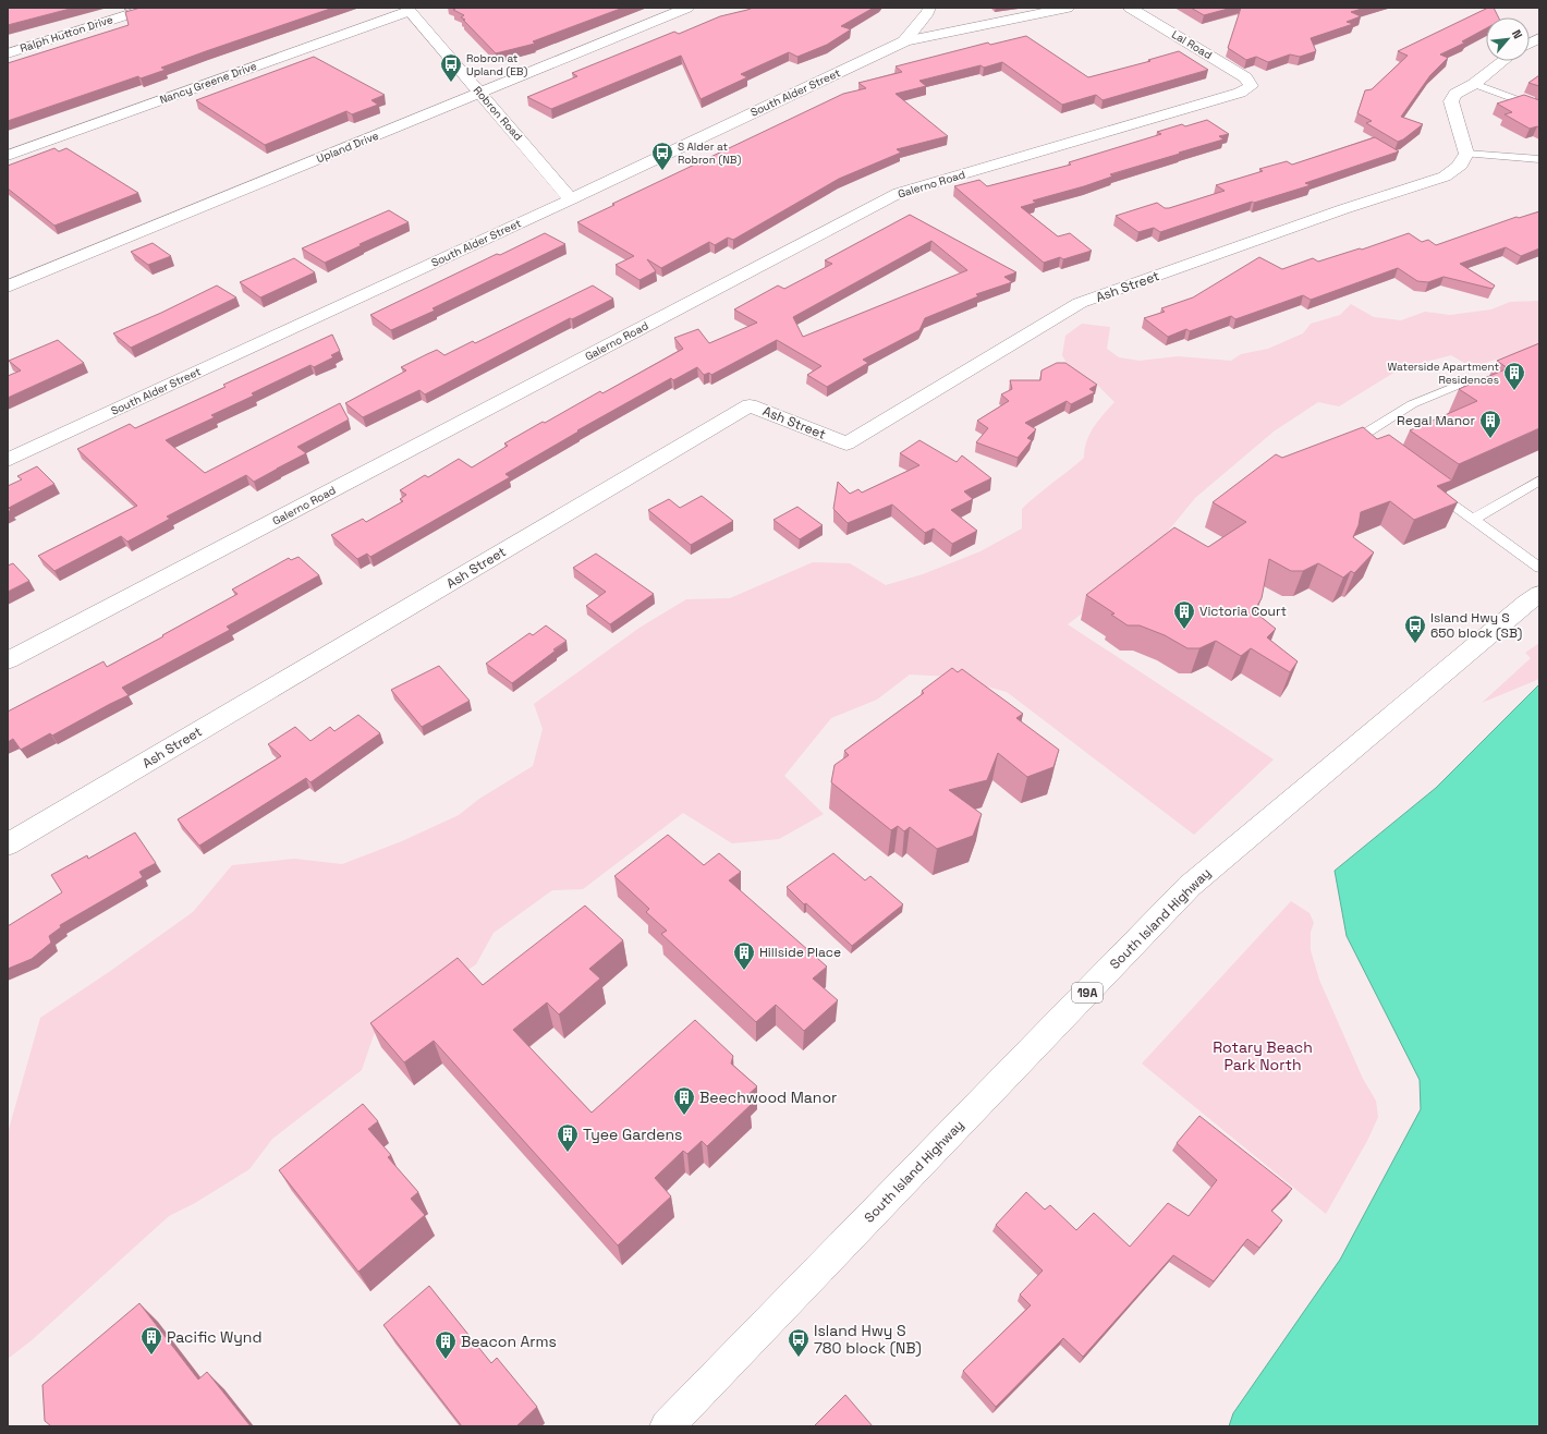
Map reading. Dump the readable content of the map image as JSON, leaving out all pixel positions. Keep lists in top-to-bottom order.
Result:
{
  "streets": {
    "street": [
      "Ralph Hutton Drive",
      "Lal Road",
      "Nancy Greene Drive",
      "South Alder Street",
      "Robron Road",
      "Upland Drive",
      "Galerno Road",
      "Ash Street",
      "South Island Highway",
      "19A"
    ]
  },
  "crossings": [
    ["Lal Road", "Galerno Road"],
    ["Nancy Greene Drive", "Robron Road"],
    ["South Alder Street", "Robron Road"],
    ["Robron Road", "Upland Drive"]
  ],
  "parks": ["Rotary Beach Park North"],
  "places": {
    "bus stop": [
      "Robron at Upland (EB)",
      "S Alder at Robron (NB)",
      "Island Hwy S 650 block (SB)",
      "Island Hwy S 780 block (NB)"
    ],
    "building": [
      "Waterside Apartment Residences",
      "Regal Manor",
      "Victoria Court",
      "Hillside Place",
      "Beechwood Manor",
      "Tyee Gardens",
      "Pacific Wynd",
      "Beacon Arms"
    ]
  },
  "north": "top right"
}
